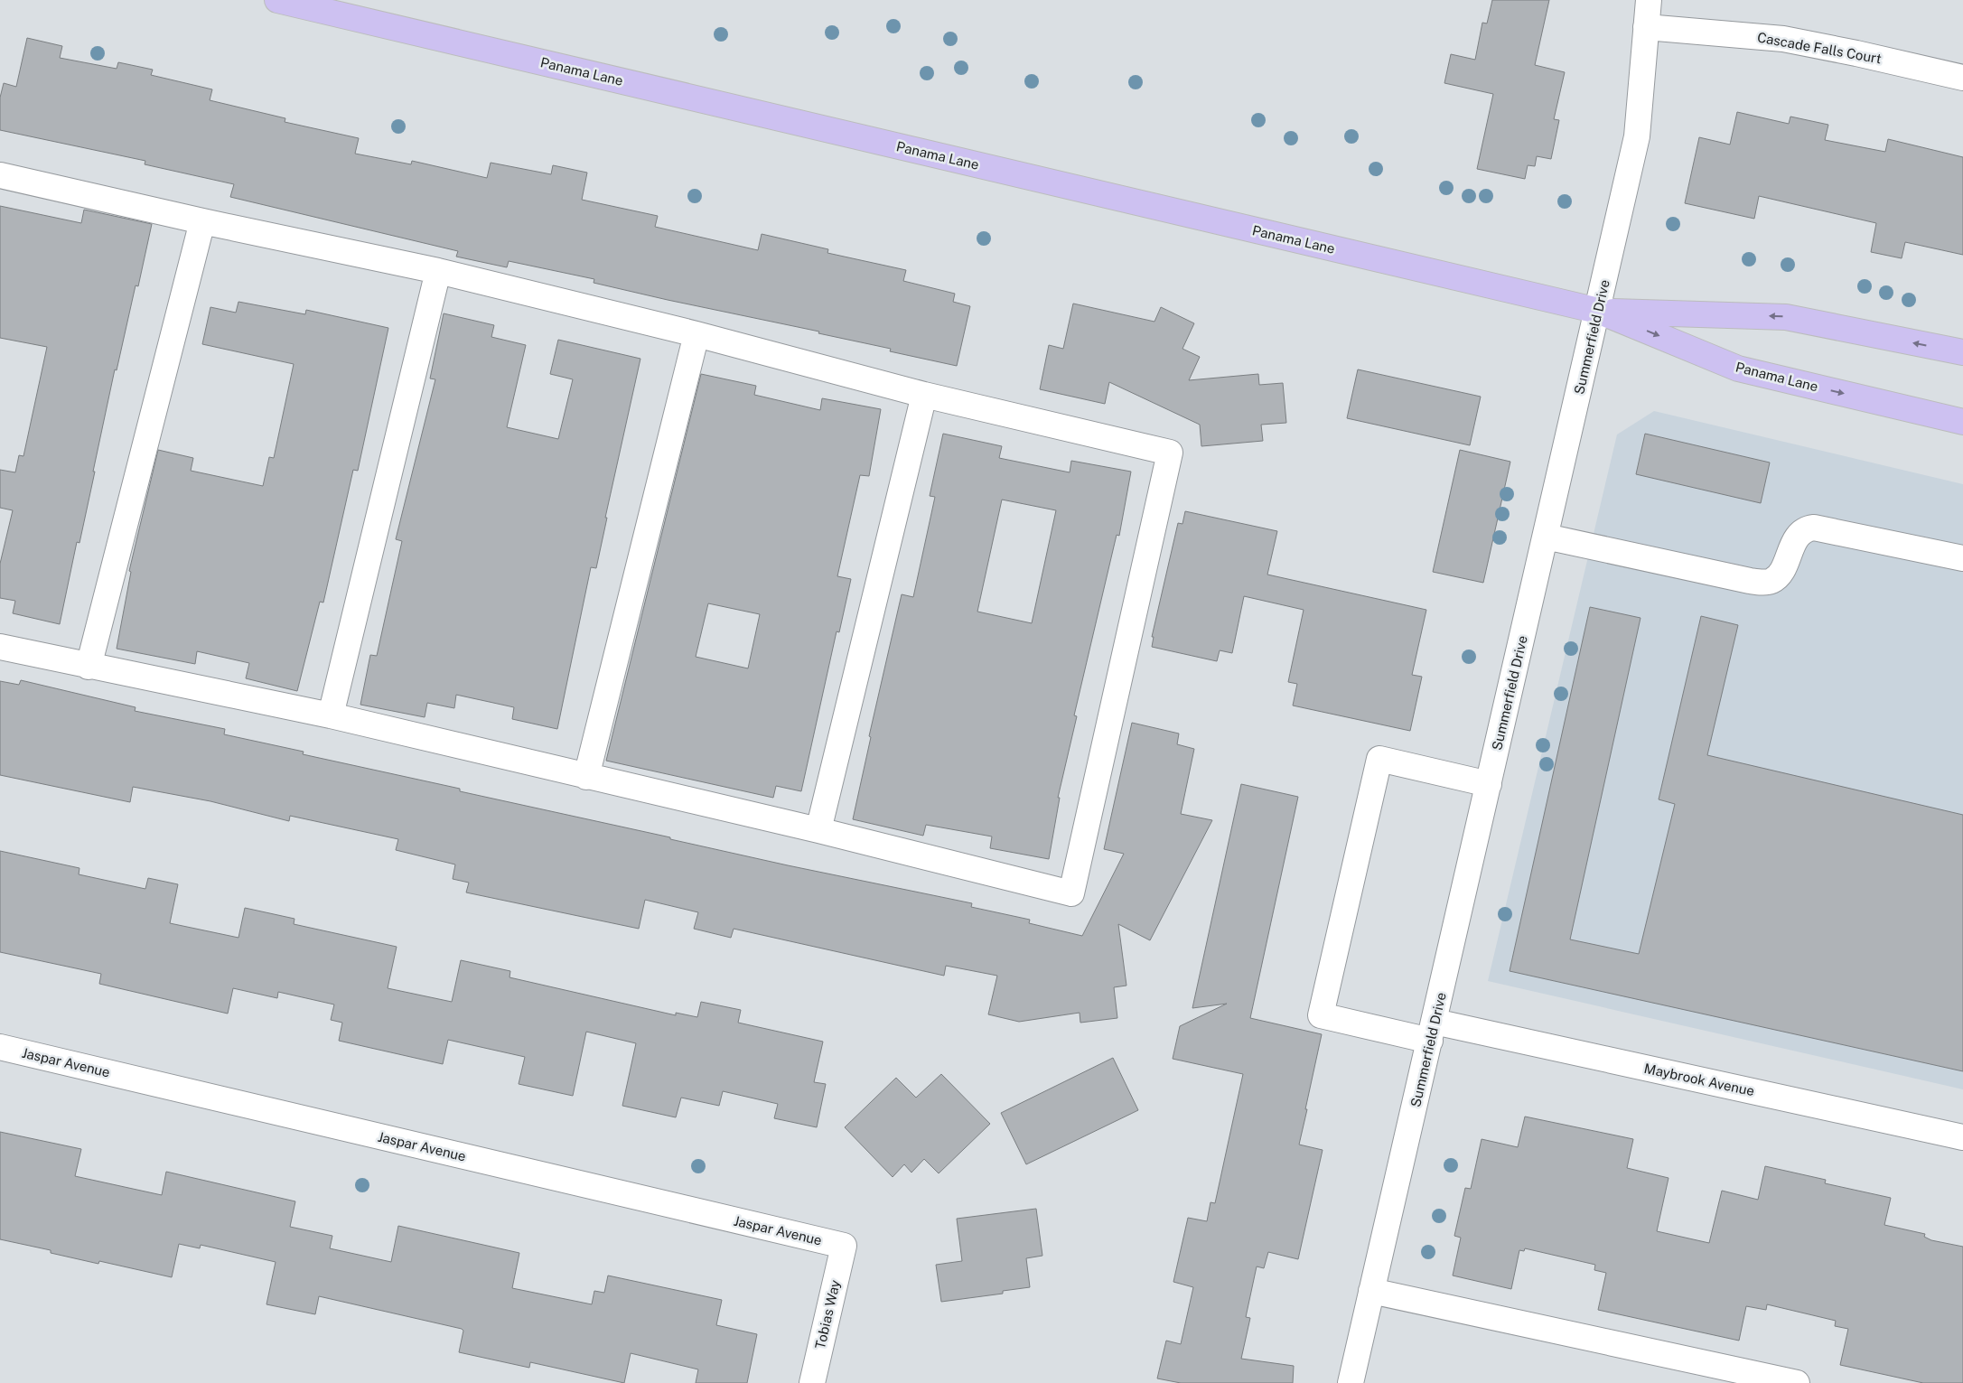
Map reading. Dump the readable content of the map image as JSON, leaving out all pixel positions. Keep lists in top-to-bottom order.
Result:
{
  "streets": {
    "main road": ["Panama Lane"],
    "street": [
      "Cascade Falls Court",
      "Summerfield Drive",
      "Jaspar Avenue",
      "Maybrook Avenue",
      "Tobias Way"
    ]
  },
  "crossings": [
    ["Cascade Falls Court", "Summerfield Drive"],
    ["Panama Lane", "Summerfield Drive"],
    ["Summerfield Drive", "Maybrook Avenue"],
    ["Jaspar Avenue", "Tobias Way"]
  ]
}
